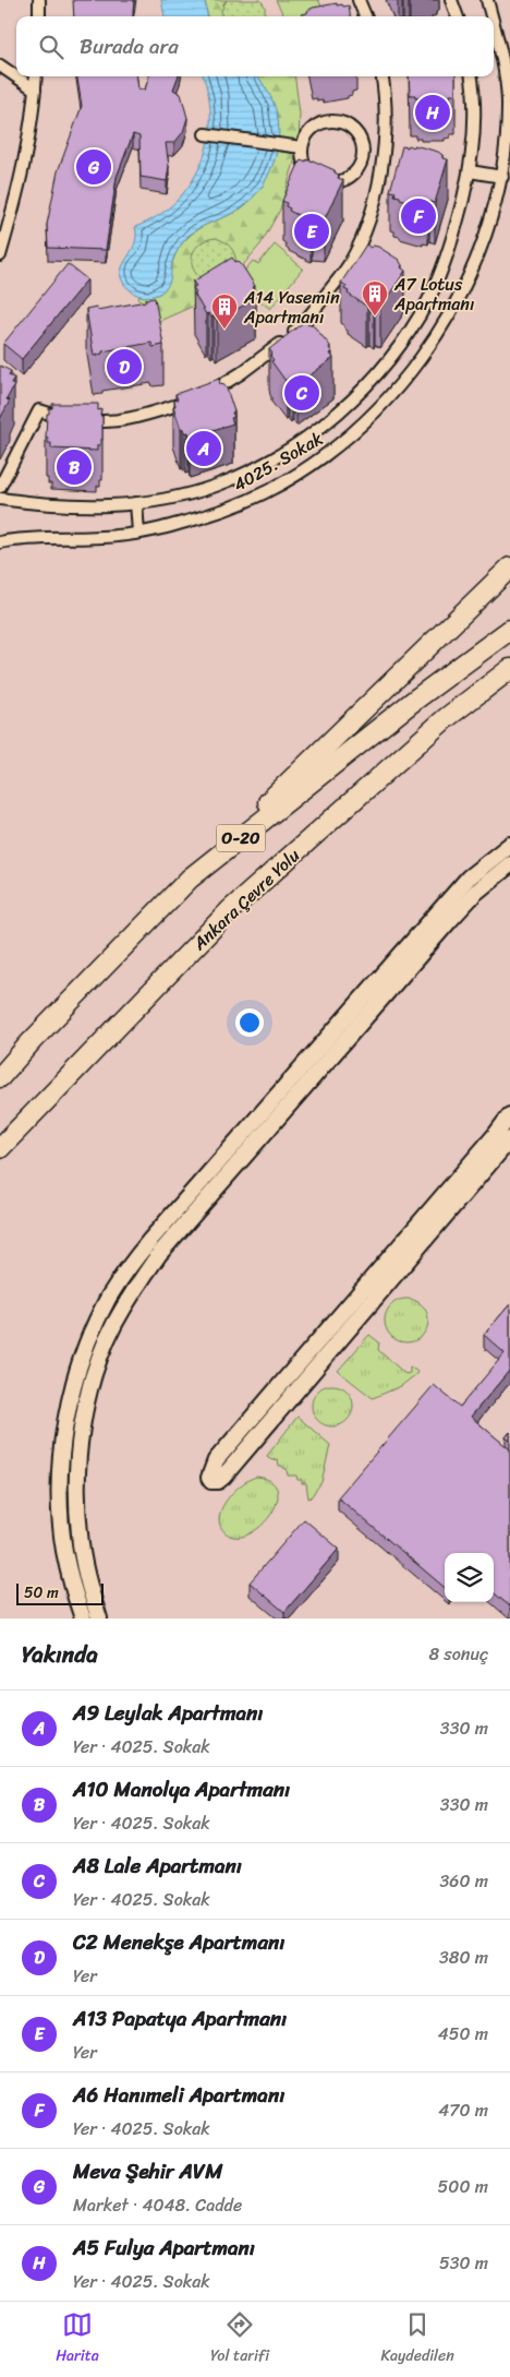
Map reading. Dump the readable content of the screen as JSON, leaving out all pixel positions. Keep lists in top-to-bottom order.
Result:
{
  "streets": {
    "highway": ["O-20", "Ankara Çevre Yolu"],
    "street": ["4025. Sokak"]
  },
  "places": {
    "building": ["A7 Lotus Apartmanı", "A14 Yasemin Apartmanı"]
  },
  "scale_bar": "50 m",
  "page": {
    "search": "Burada ara",
    "pins": [
      "H",
      "G",
      "F",
      "E",
      "D",
      "C",
      "A",
      "B"
    ],
    "scale": "50 m",
    "heading": ["Yakında", "8 sonuç"],
    "list": [
      {
        "mark": "A",
        "name": "A9 Leylak Apartmanı",
        "note": "Yer · 4025. Sokak",
        "value": "330 m"
      },
      {
        "mark": "B",
        "name": "A10 Manolya Apartmanı",
        "note": "Yer · 4025. Sokak",
        "value": "330 m"
      },
      {
        "mark": "C",
        "name": "A8 Lale Apartmanı",
        "note": "Yer · 4025. Sokak",
        "value": "360 m"
      },
      {
        "mark": "D",
        "name": "C2 Menekşe Apartmanı",
        "note": "Yer",
        "value": "380 m"
      },
      {
        "mark": "E",
        "name": "A13 Papatya Apartmanı",
        "note": "Yer",
        "value": "450 m"
      },
      {
        "mark": "F",
        "name": "A6 Hanımeli Apartmanı",
        "note": "Yer · 4025. Sokak",
        "value": "470 m"
      },
      {
        "mark": "G",
        "name": "Meva Şehir AVM",
        "note": "Market · 4048. Cadde",
        "value": "500 m"
      },
      {
        "mark": "H",
        "name": "A5 Fulya Apartmanı",
        "note": "Yer · 4025. Sokak",
        "value": "530 m"
      }
    ],
    "nav": ["Harita", "Yol tarifi", "Kaydedilen"]
  }
}
